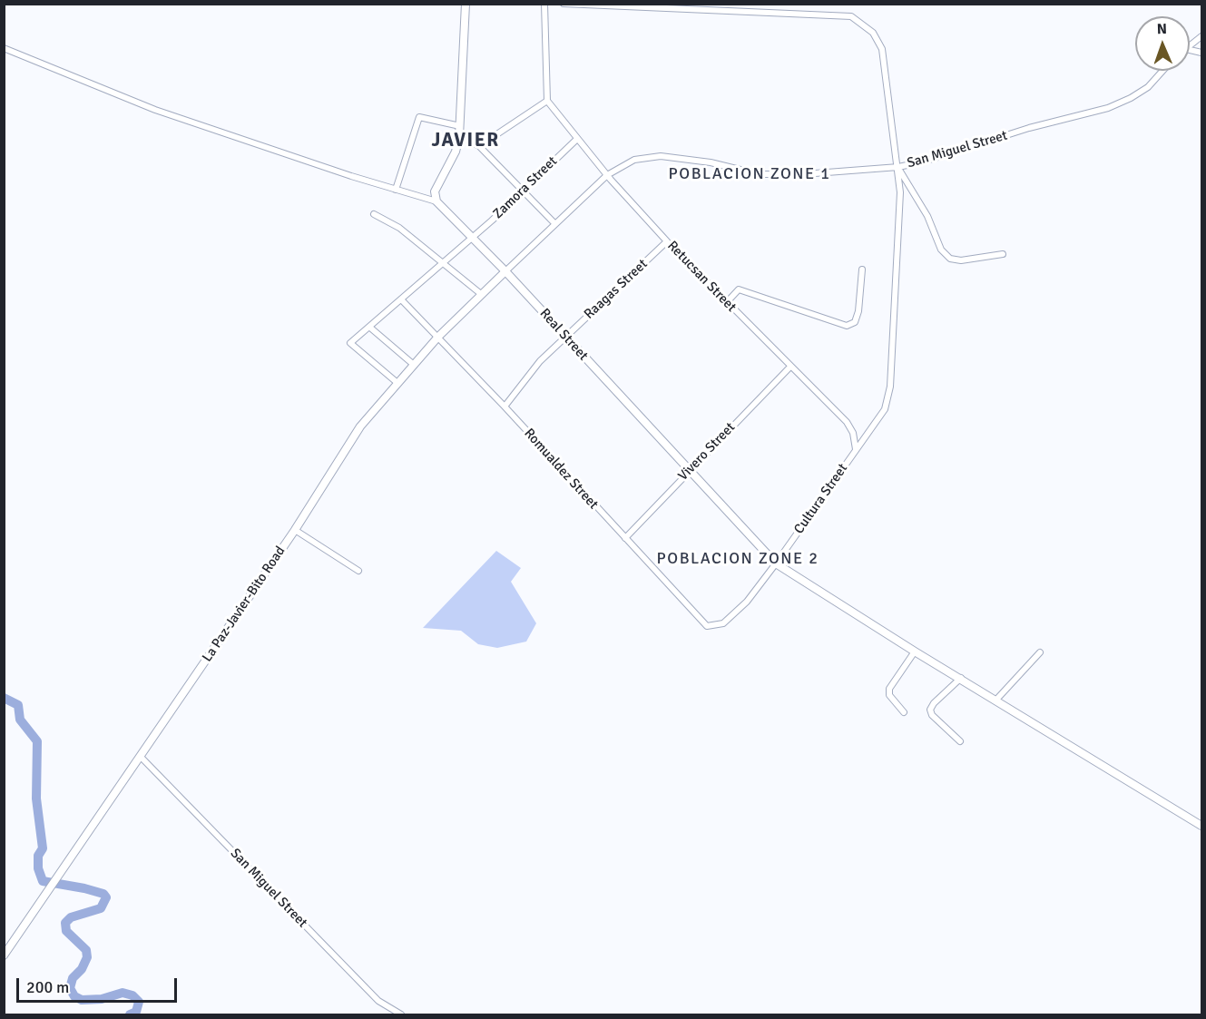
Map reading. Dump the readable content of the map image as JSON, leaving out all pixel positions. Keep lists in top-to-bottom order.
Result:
{
  "streets": {
    "main road": ["Real Street", "La Paz-Javier-Bito Road"],
    "street": [
      "San Miguel Street",
      "Zamora Street",
      "Retucsan Street",
      "Raagas Street",
      "Vivero Street",
      "Romualdez Street",
      "Cultura Street"
    ]
  },
  "crossings": [
    ["San Miguel Street", "Retucsan Street"],
    ["San Miguel Street", "Real Street"],
    ["San Miguel Street", "Cultura Street"],
    ["San Miguel Street", "La Paz-Javier-Bito Road"],
    ["Zamora Street", "Retucsan Street"],
    ["Zamora Street", "Real Street"],
    ["Retucsan Street", "Raagas Street"],
    ["Retucsan Street", "Vivero Street"],
    ["Retucsan Street", "Cultura Street"],
    ["Raagas Street", "Real Street"],
    ["Raagas Street", "Romualdez Street"],
    ["Real Street", "Vivero Street"],
    ["Real Street", "Cultura Street"],
    ["Real Street", "La Paz-Javier-Bito Road"],
    ["Vivero Street", "Romualdez Street"],
    ["Romualdez Street", "Cultura Street"],
    ["Romualdez Street", "La Paz-Javier-Bito Road"]
  ],
  "districts": ["JAVIER", "POBLACION ZONE 1", "POBLACION ZONE 2"],
  "scale_bar": "200 m",
  "north": "top"
}
